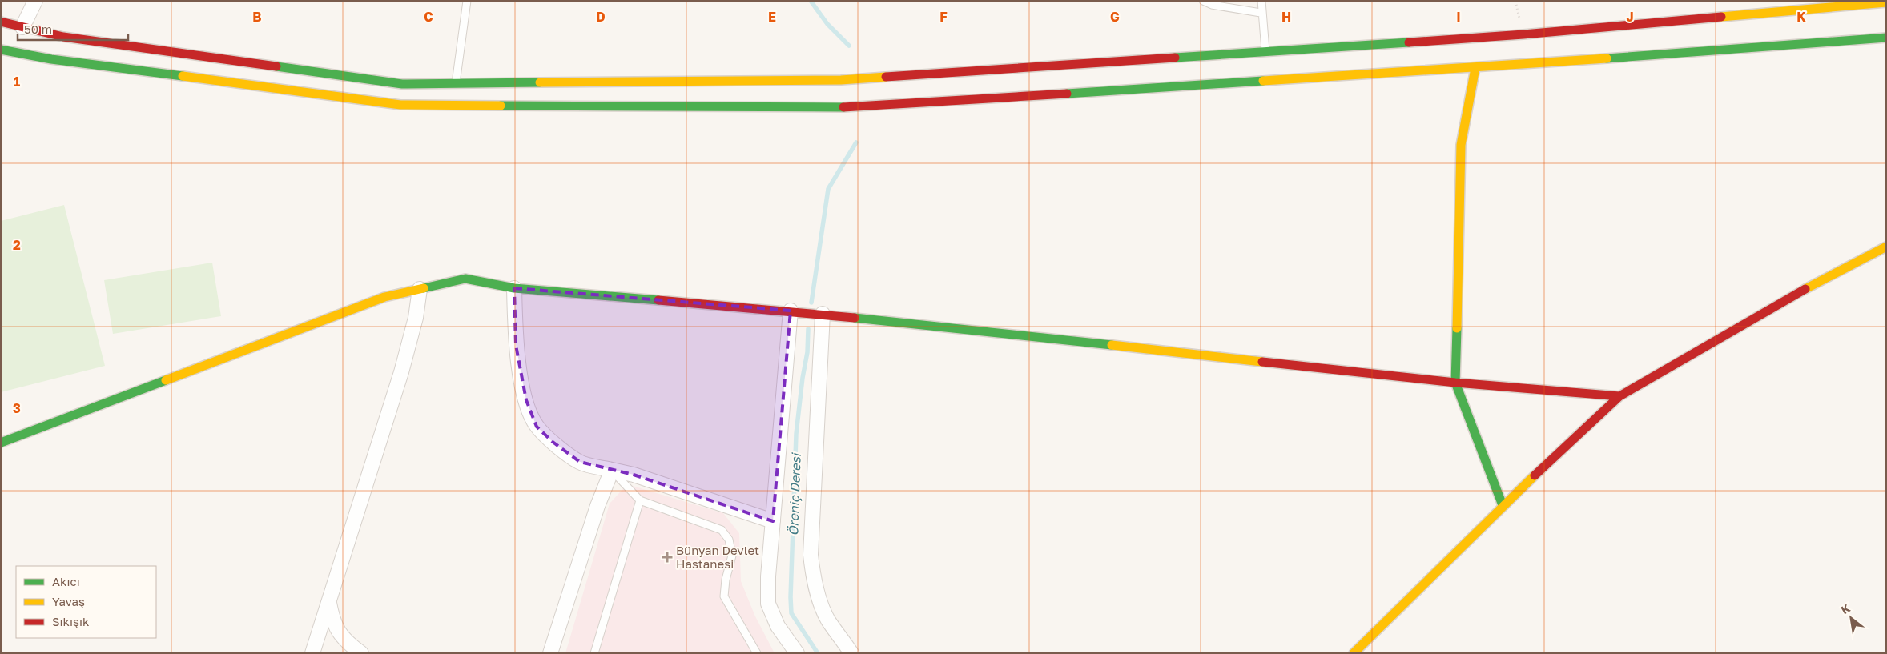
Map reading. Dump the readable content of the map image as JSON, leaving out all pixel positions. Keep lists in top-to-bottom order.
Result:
{
  "water": ["Öreniç Deresi"],
  "places": {
    "health": ["Bünyan Devlet Hastanesi"]
  },
  "legend": ["Akıcı", "Yavaş", "Sıkışık"],
  "scale_bar": "50 m",
  "north": "top left",
  "grid": {
    "columns": [
      "B",
      "C",
      "D",
      "E",
      "F",
      "G",
      "H",
      "I",
      "J",
      "K"
    ],
    "rows": ["1", "2", "3"]
  }
}
